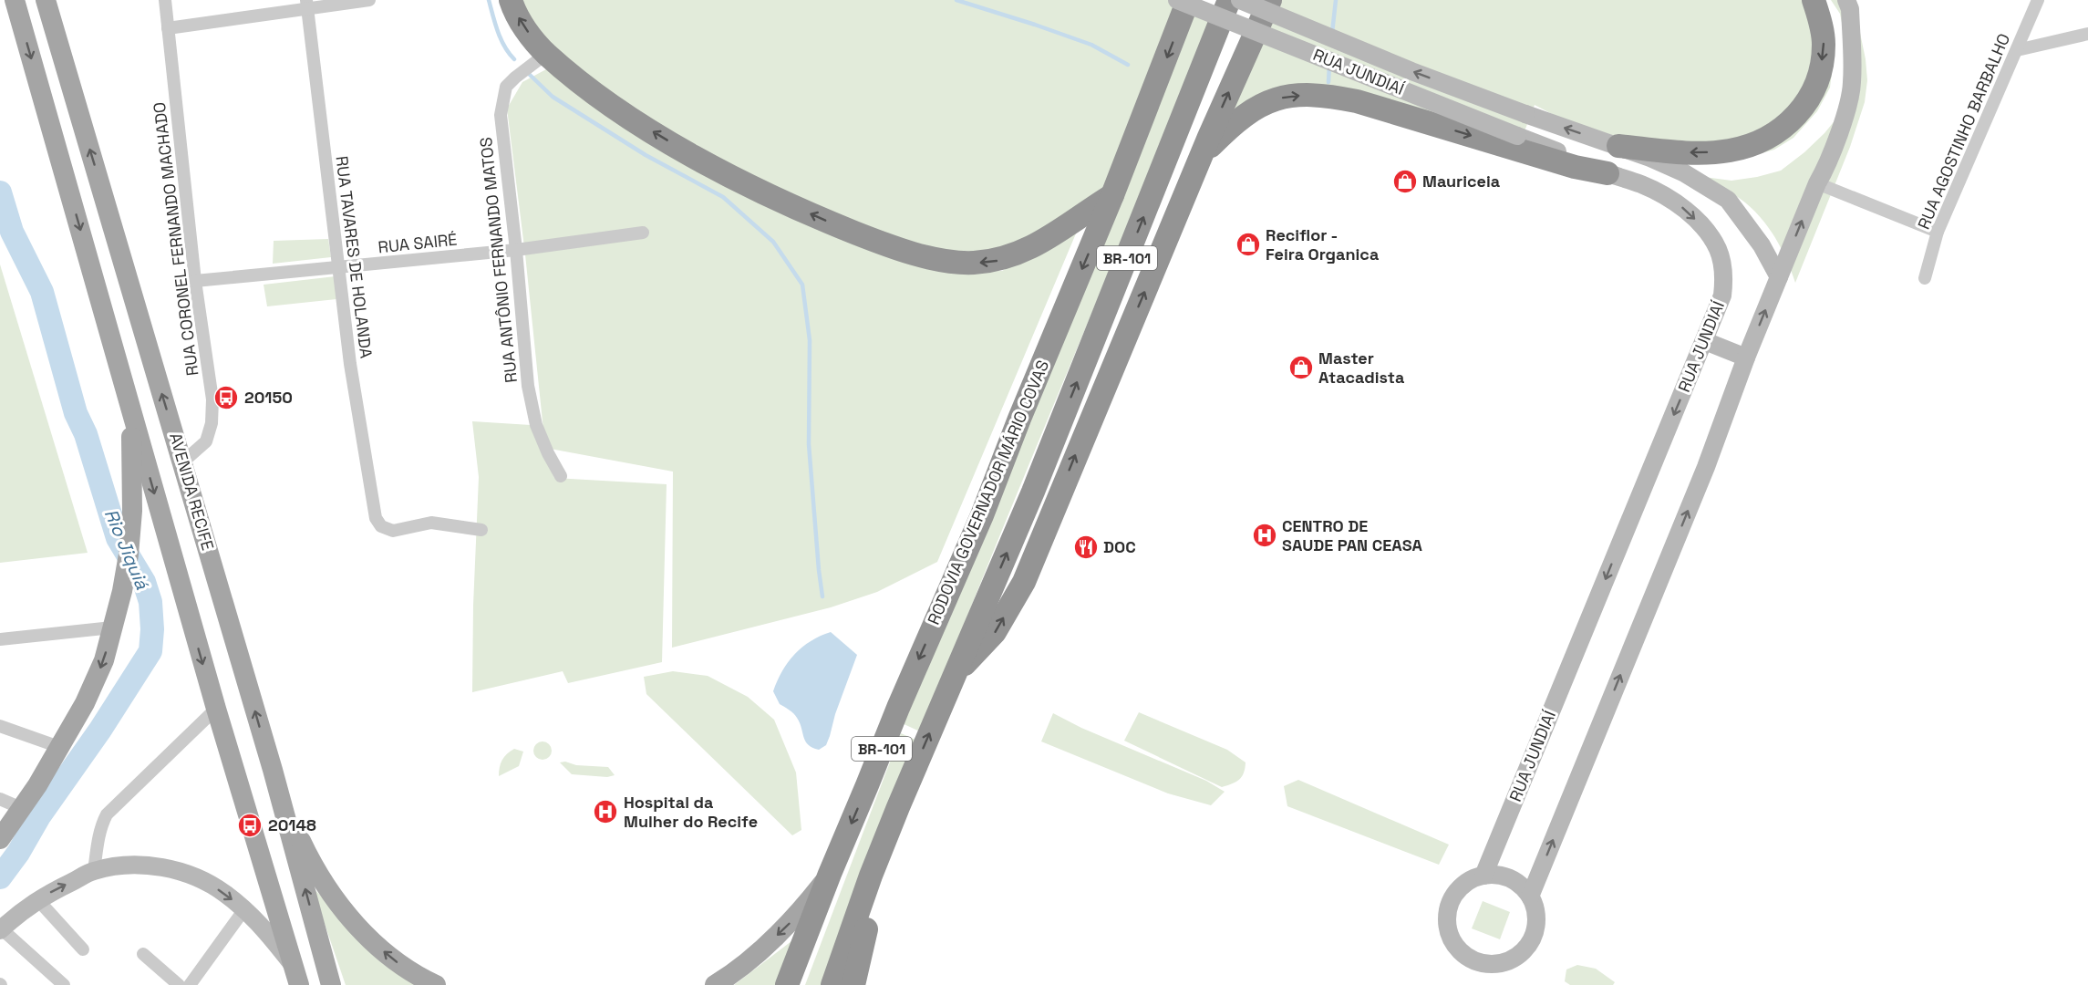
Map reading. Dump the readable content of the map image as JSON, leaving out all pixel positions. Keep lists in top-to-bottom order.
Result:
{
  "streets": {
    "highway": ["BR-101", "RODOVIA GOVERNADOR MÁRIO COVAS"],
    "main road": ["AVENIDA RECIFE"],
    "street": [
      "RUA JUNDIAÍ",
      "RUA AGOSTINHO BARBALHO",
      "RUA CORONEL FERNANDO MACHADO",
      "RUA SAIRÉ",
      "RUA TAVARES DE HOLANDA",
      "RUA ANTÔNIO FERNANDO MATOS"
    ]
  },
  "crossings": [
    ["RUA CORONEL FERNANDO MACHADO", "RUA SAIRÉ"],
    ["RUA CORONEL FERNANDO MACHADO", "AVENIDA RECIFE"],
    ["RUA SAIRÉ", "RUA TAVARES DE HOLANDA"],
    ["RUA SAIRÉ", "RUA ANTÔNIO FERNANDO MATOS"]
  ],
  "water": ["Rio Jiquiá"],
  "places": {
    "shop": ["Mauriceia", "Reciflor - Feira Organica", "Master Atacadista"],
    "bus stop": ["20150", "20148"],
    "hospital": ["CENTRO DE SAUDE PAN CEASA", "Hospital da Mulher do Recife"],
    "restaurant": ["DOC"]
  }
}
